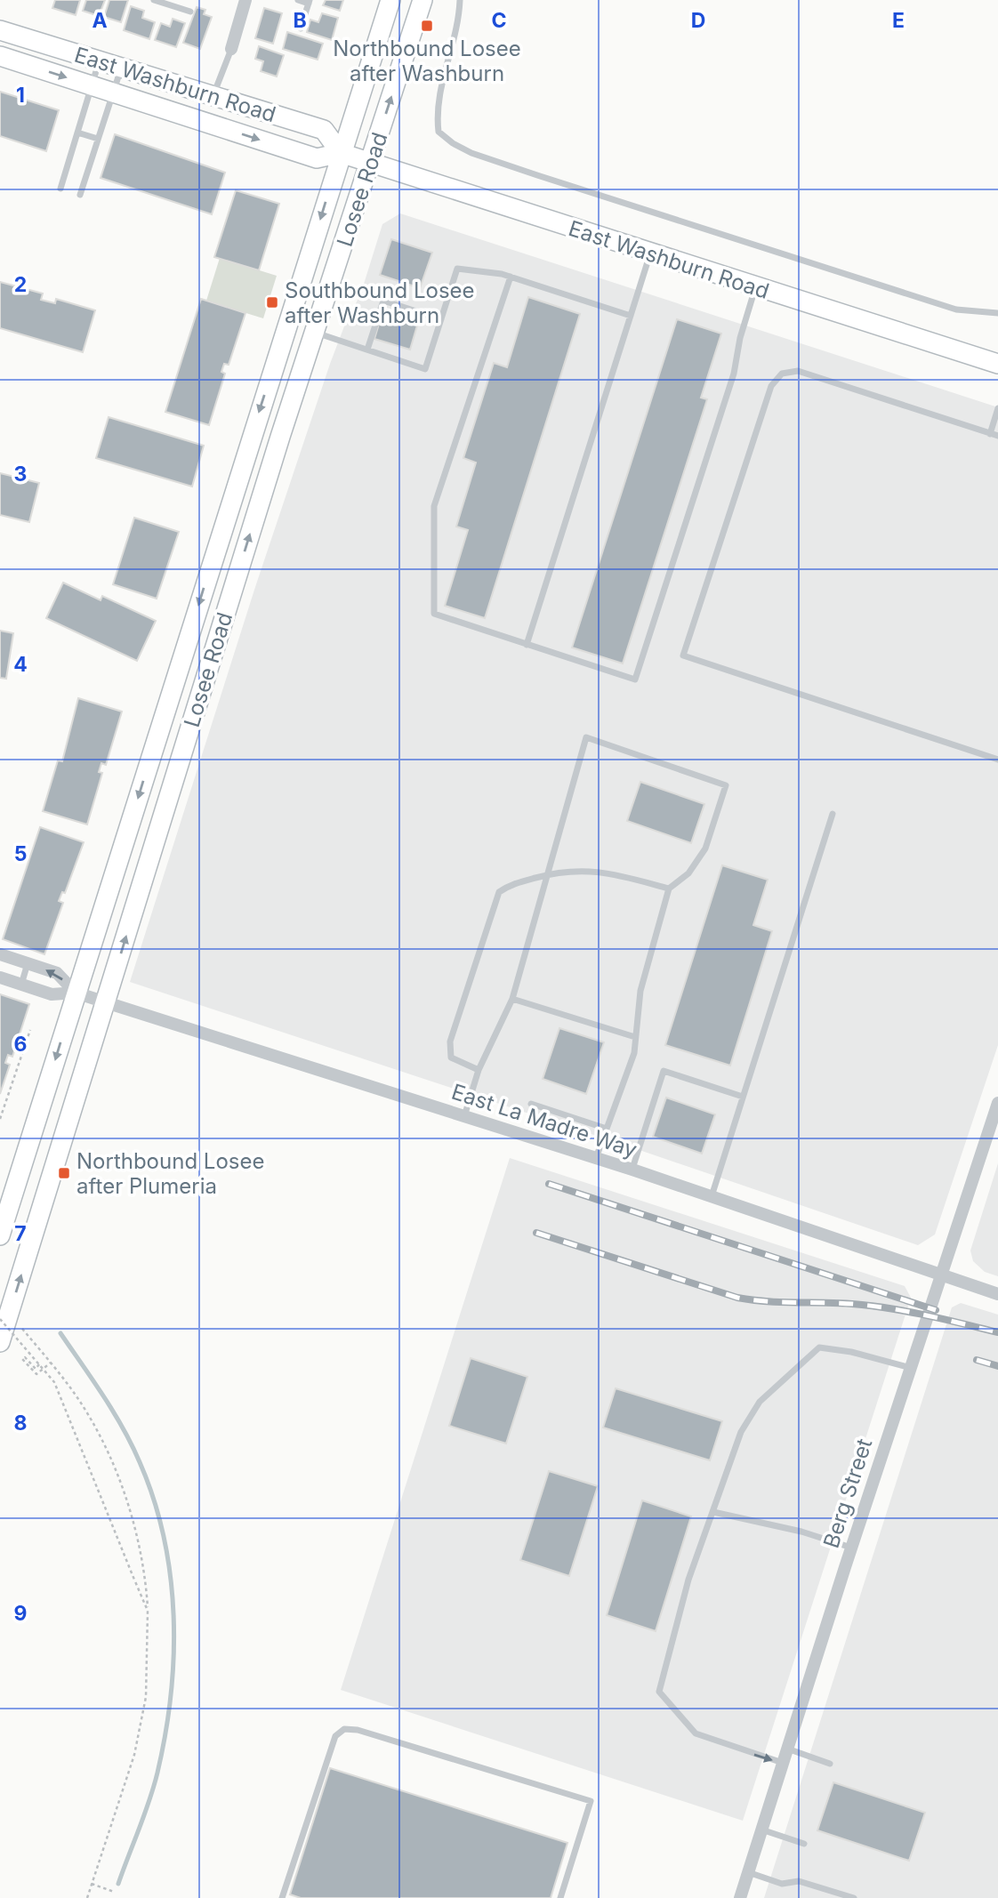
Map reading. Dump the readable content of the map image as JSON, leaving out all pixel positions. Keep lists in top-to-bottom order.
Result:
{
  "streets": {
    "main road": ["East Washburn Road", "Losee Road"],
    "street": ["East La Madre Way", "Berg Street"]
  },
  "crossings": [
    ["East Washburn Road", "Losee Road"],
    ["Losee Road", "East La Madre Way"],
    ["East La Madre Way", "Berg Street"]
  ],
  "places": {
    "transit": ["Northbound Losee after Washburn", "Southbound Losee after Washburn", "Northbound Losee after Plumeria"]
  },
  "grid": {
    "columns": [
      "A",
      "B",
      "C",
      "D",
      "E"
    ],
    "rows": [
      "1",
      "2",
      "3",
      "4",
      "5",
      "6",
      "7",
      "8",
      "9"
    ]
  }
}
